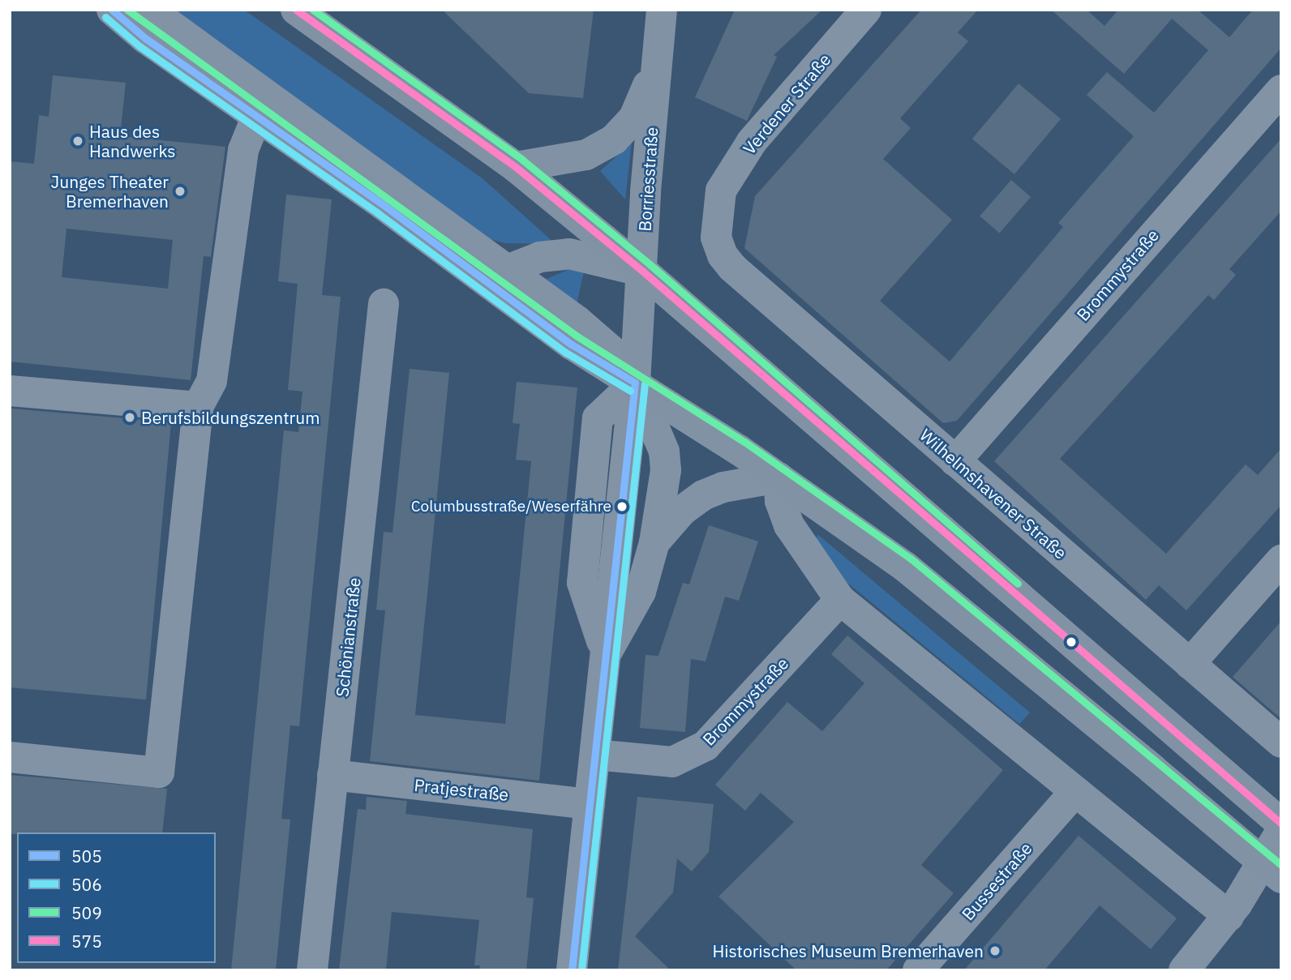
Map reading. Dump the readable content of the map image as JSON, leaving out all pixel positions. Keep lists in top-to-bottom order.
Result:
{
  "streets": {
    "main road": ["Borriesstraße"],
    "street": [
      "Verdener Straße",
      "Brommystraße",
      "Wilhelmshavener Straße",
      "Schönianstraße",
      "Pratjestraße",
      "Bussestraße"
    ]
  },
  "crossings": [
    ["Verdener Straße", "Wilhelmshavener Straße"],
    ["Borriesstraße", "Brommystraße"],
    ["Borriesstraße", "Pratjestraße"],
    ["Brommystraße", "Wilhelmshavener Straße"],
    ["Schönianstraße", "Pratjestraße"]
  ],
  "places": [
    "Haus des Handwerks",
    "Junges Theater Bremerhaven",
    "Berufsbildungszentrum",
    "Columbusstraße/Weserfähre",
    "Historisches Museum Bremerhaven"
  ],
  "lines": [
    "transit line 505",
    "transit line 509",
    "transit line 575",
    "transit line 506"
  ],
  "legend": [
    "505",
    "506",
    "509",
    "575"
  ]
}
